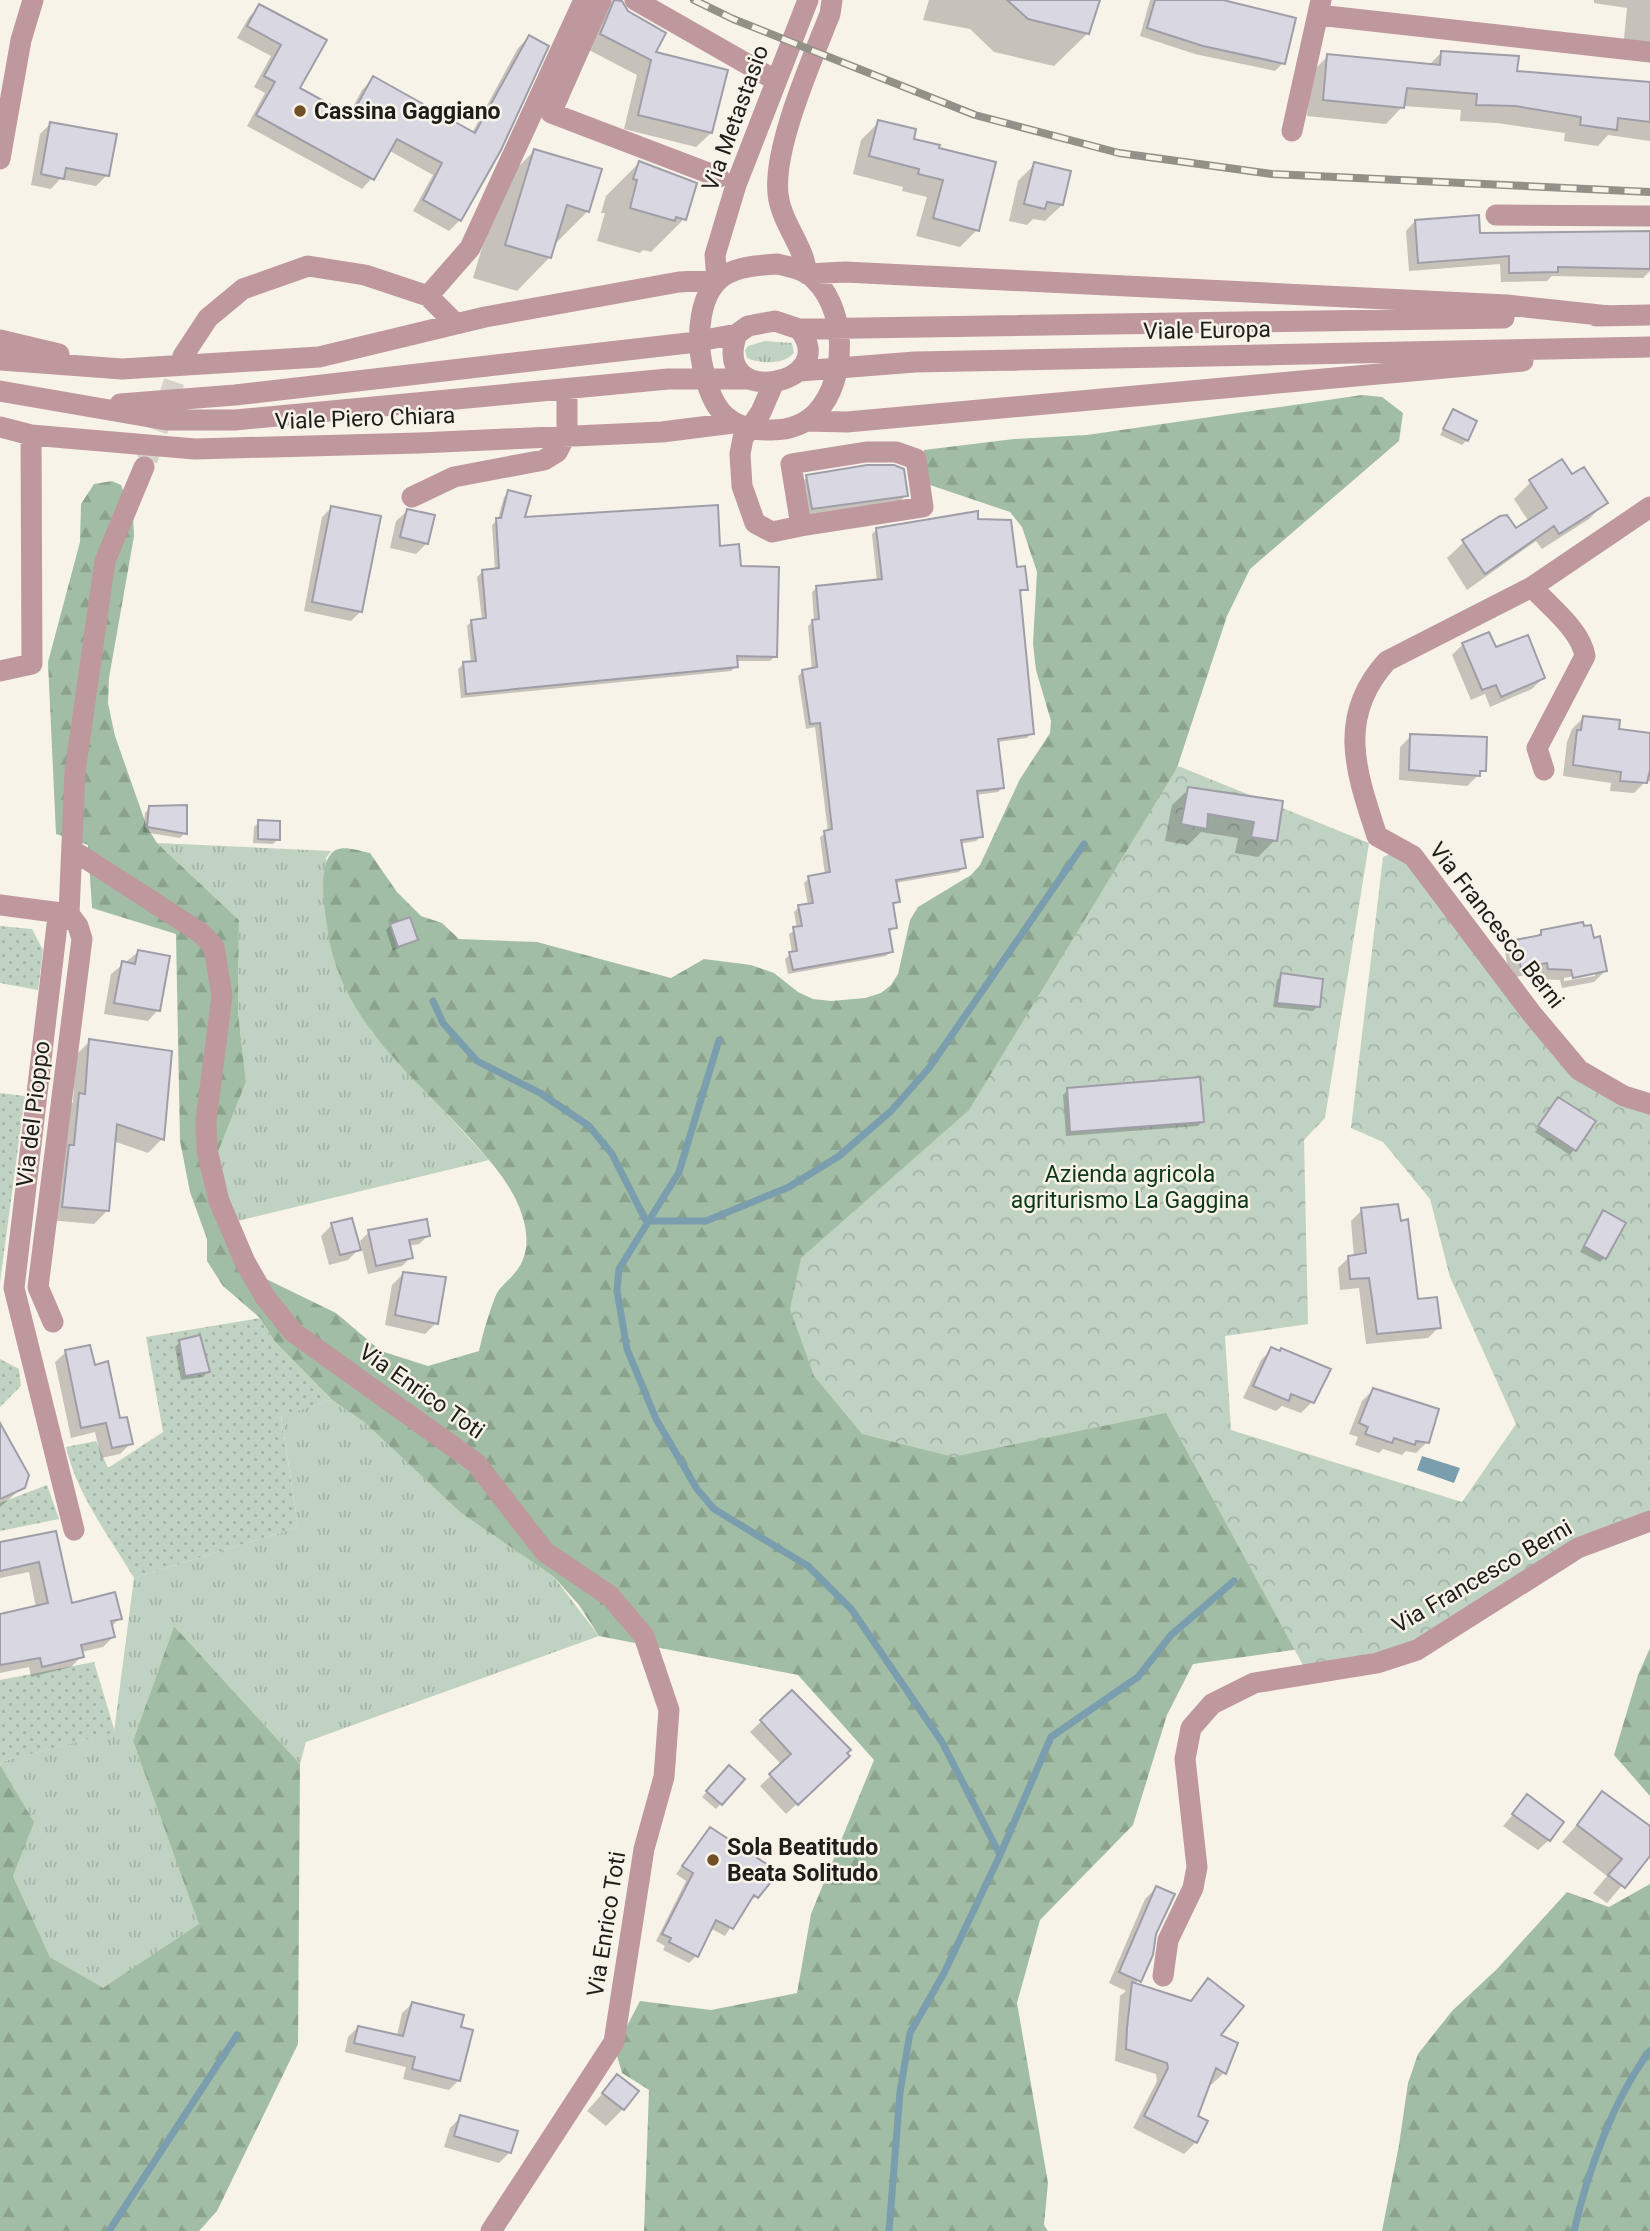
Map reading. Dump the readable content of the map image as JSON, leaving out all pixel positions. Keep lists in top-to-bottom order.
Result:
{
  "streets": {
    "street": [
      "Via Metastasio",
      "Viale Europa",
      "Viale Piero Chiara",
      "Via Francesco Berni",
      "Via del Pioppo",
      "Via Enrico Toti"
    ]
  },
  "crossings": [
    ["Via Metastasio", "Viale Europa"],
    ["Via Metastasio", "Viale Piero Chiara"],
    ["Viale Europa", "Viale Piero Chiara"]
  ],
  "parks": ["Azienda agricola agriturismo La Gaggina"],
  "places": ["Cassina Gaggiano", "Sola Beatitudo Beata Solitudo"]
}
